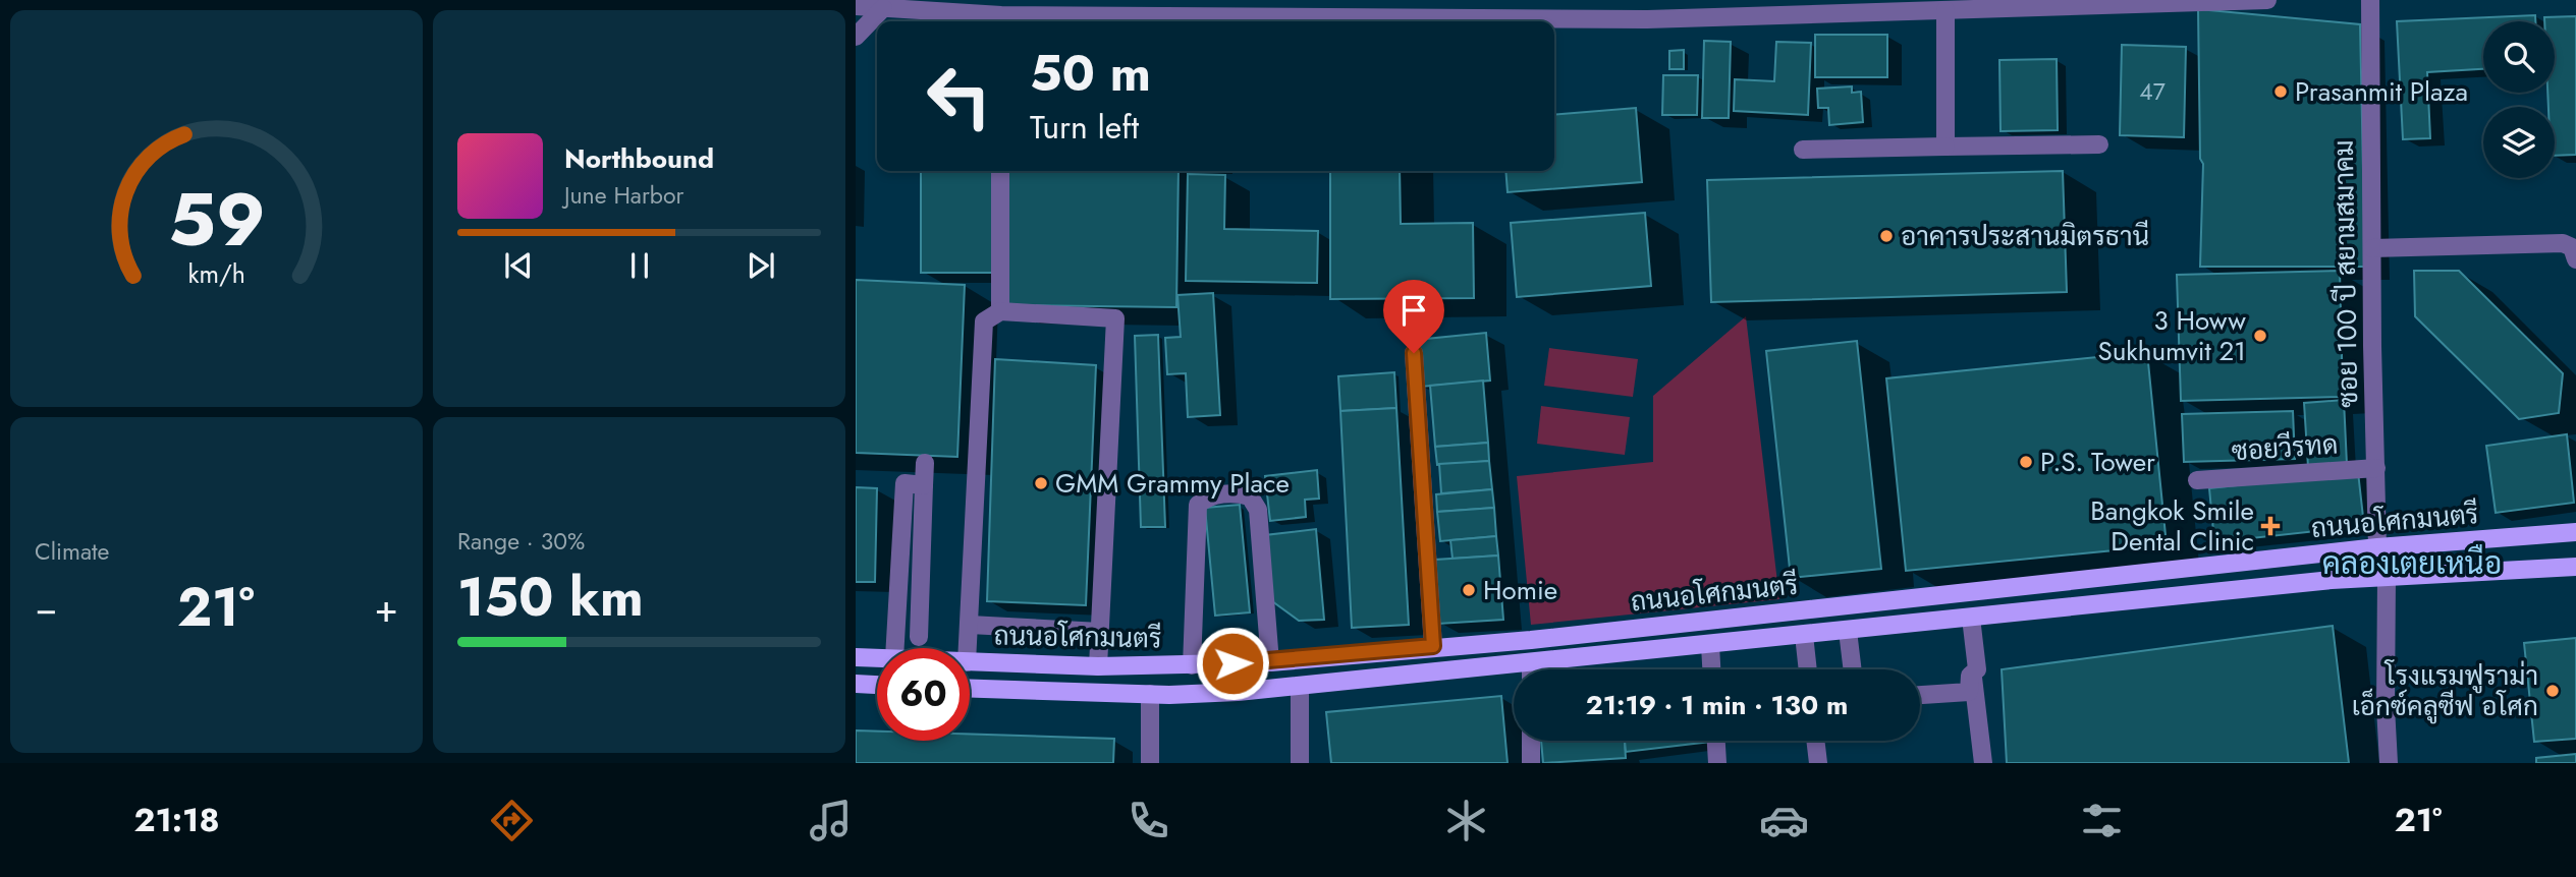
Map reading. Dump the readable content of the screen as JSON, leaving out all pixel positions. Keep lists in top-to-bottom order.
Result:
{
  "streets": {
    "main road": ["ถนนอโศกมนตรี"],
    "street": ["ซอย 100 ปี สยามสมาคม", "ซอยวีรทด"]
  },
  "crossings": [
    ["ซอย 100 ปี สยามสมาคม", "ซอยวีรทด"],
    ["ซอย 100 ปี สยามสมาคม", "ถนนอโศกมนตรี"]
  ],
  "districts": ["คลองเตยเหนือ"],
  "places": {
    "other": [
      "Prasanmit Plaza",
      "อาคารประสานมิตรธานี",
      "3 Howw Sukhumvit 21",
      "P.S. Tower",
      "GMM Grammy Place",
      "Homie",
      "โรงแรมฟูราม่า เอ็กซ์คลูซีฟ อโศก"
    ],
    "health": ["Bangkok Smile Dental Clinic"]
  },
  "house_numbers": ["47"],
  "page": {
    "turn": ["50 m", "Turn left"],
    "song": ["Northbound", "June Harbor"],
    "tile": [
      "Climate",
      ["Range · 30%", "150 km"]
    ],
    "heat": ["−", "21°", "+"],
    "limit": "60",
    "trip": "21:19 · 1 min · 130 m",
    "tabs": ["21:18", "21°"],
    "gauge": ["59", "km/h"]
  }
}
